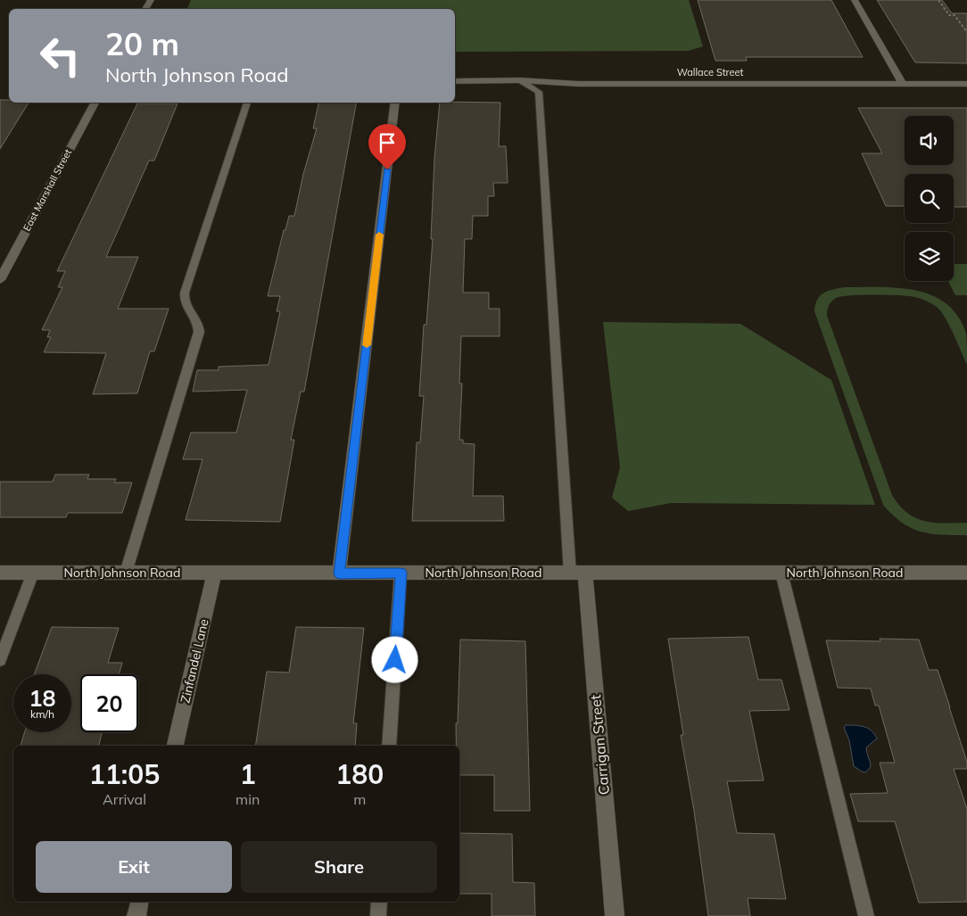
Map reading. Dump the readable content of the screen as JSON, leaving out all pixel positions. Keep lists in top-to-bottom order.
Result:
{
  "streets": {
    "street": [
      "Wallace Street",
      "East Marshall Street",
      "North Johnson Road",
      "Zinfandel Lane",
      "Carrigan Street"
    ]
  },
  "crossings": [
    ["North Johnson Road", "Zinfandel Lane"],
    ["North Johnson Road", "Carrigan Street"]
  ],
  "page": {
    "turn": ["20 m", "North Johnson Road"],
    "speed": "18 km/h",
    "limit": "20",
    "eta": [
      "11:05",
      "Arrival",
      "1",
      "min",
      "180",
      "m"
    ],
    "buttons": ["Exit", "Share"]
  }
}
